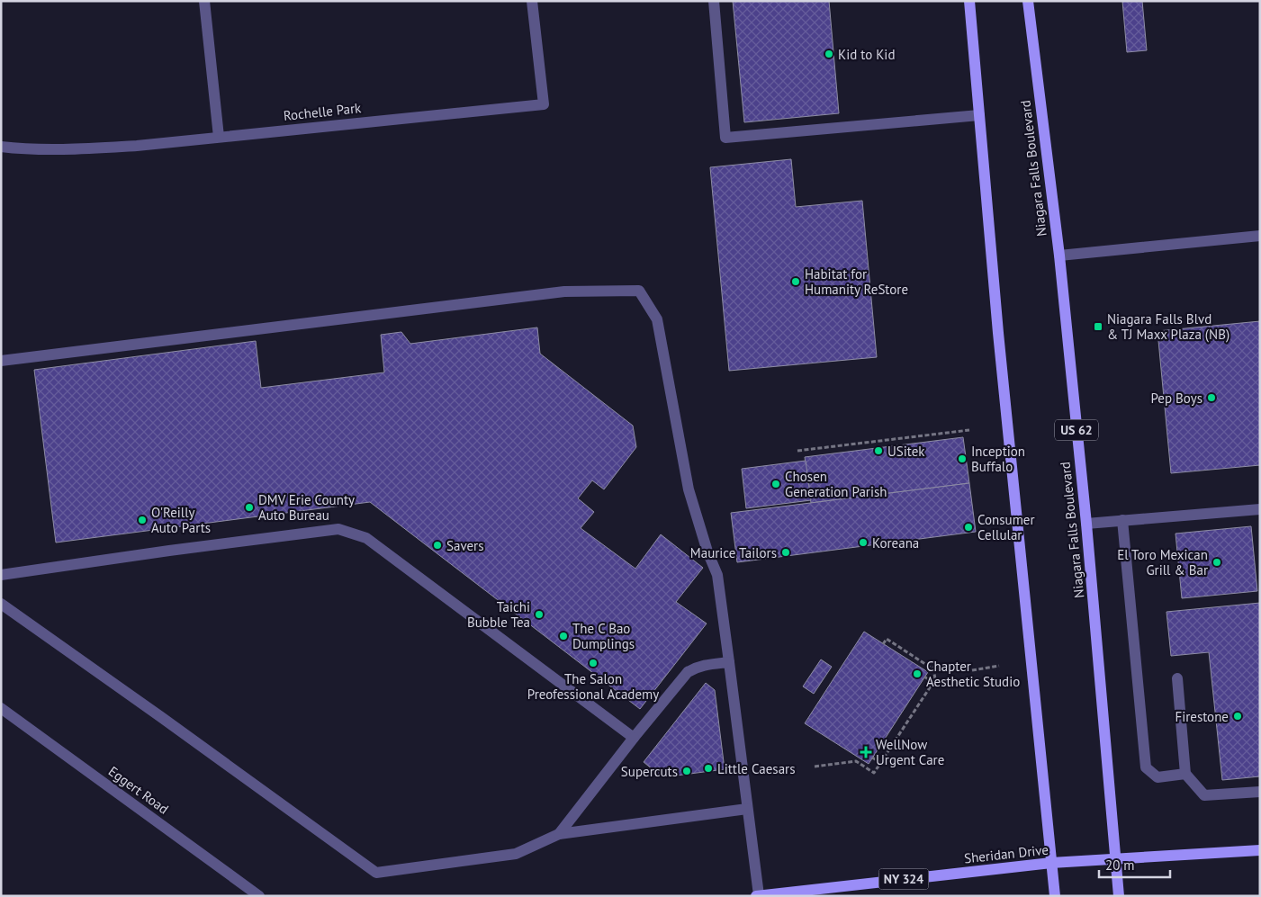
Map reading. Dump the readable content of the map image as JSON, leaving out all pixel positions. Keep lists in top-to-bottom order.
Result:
{
  "streets": {
    "main road": [
      "Niagara Falls Boulevard",
      "US 62",
      "Sheridan Drive",
      "NY 324"
    ],
    "street": ["Rochelle Park", "Eggert Road"]
  },
  "crossings": [
    ["Niagara Falls Boulevard", "Sheridan Drive"]
  ],
  "places": {
    "other": [
      "Kid to Kid",
      "Habitat for Humanity ReStore",
      "Pep Boys",
      "USitek",
      "Inception Buffalo",
      "Chosen Generation Parish",
      "DMV Erie County Auto Bureau",
      "O'Reilly Auto Parts",
      "Consumer Cellular",
      "Koreana",
      "Savers",
      "Maurice Tailors",
      "El Toro Mexican Grill & Bar",
      "Taichi Bubble Tea",
      "The C Bao Dumplings",
      "The Salon Preofessional Academy",
      "Chapter Aesthetic Studio",
      "Firestone",
      "Little Caesars",
      "Supercuts"
    ],
    "transit": ["Niagara Falls Blvd & TJ Maxx Plaza (NB)"],
    "health": ["WellNow Urgent Care"]
  },
  "scale_bar": "20 m"
}
